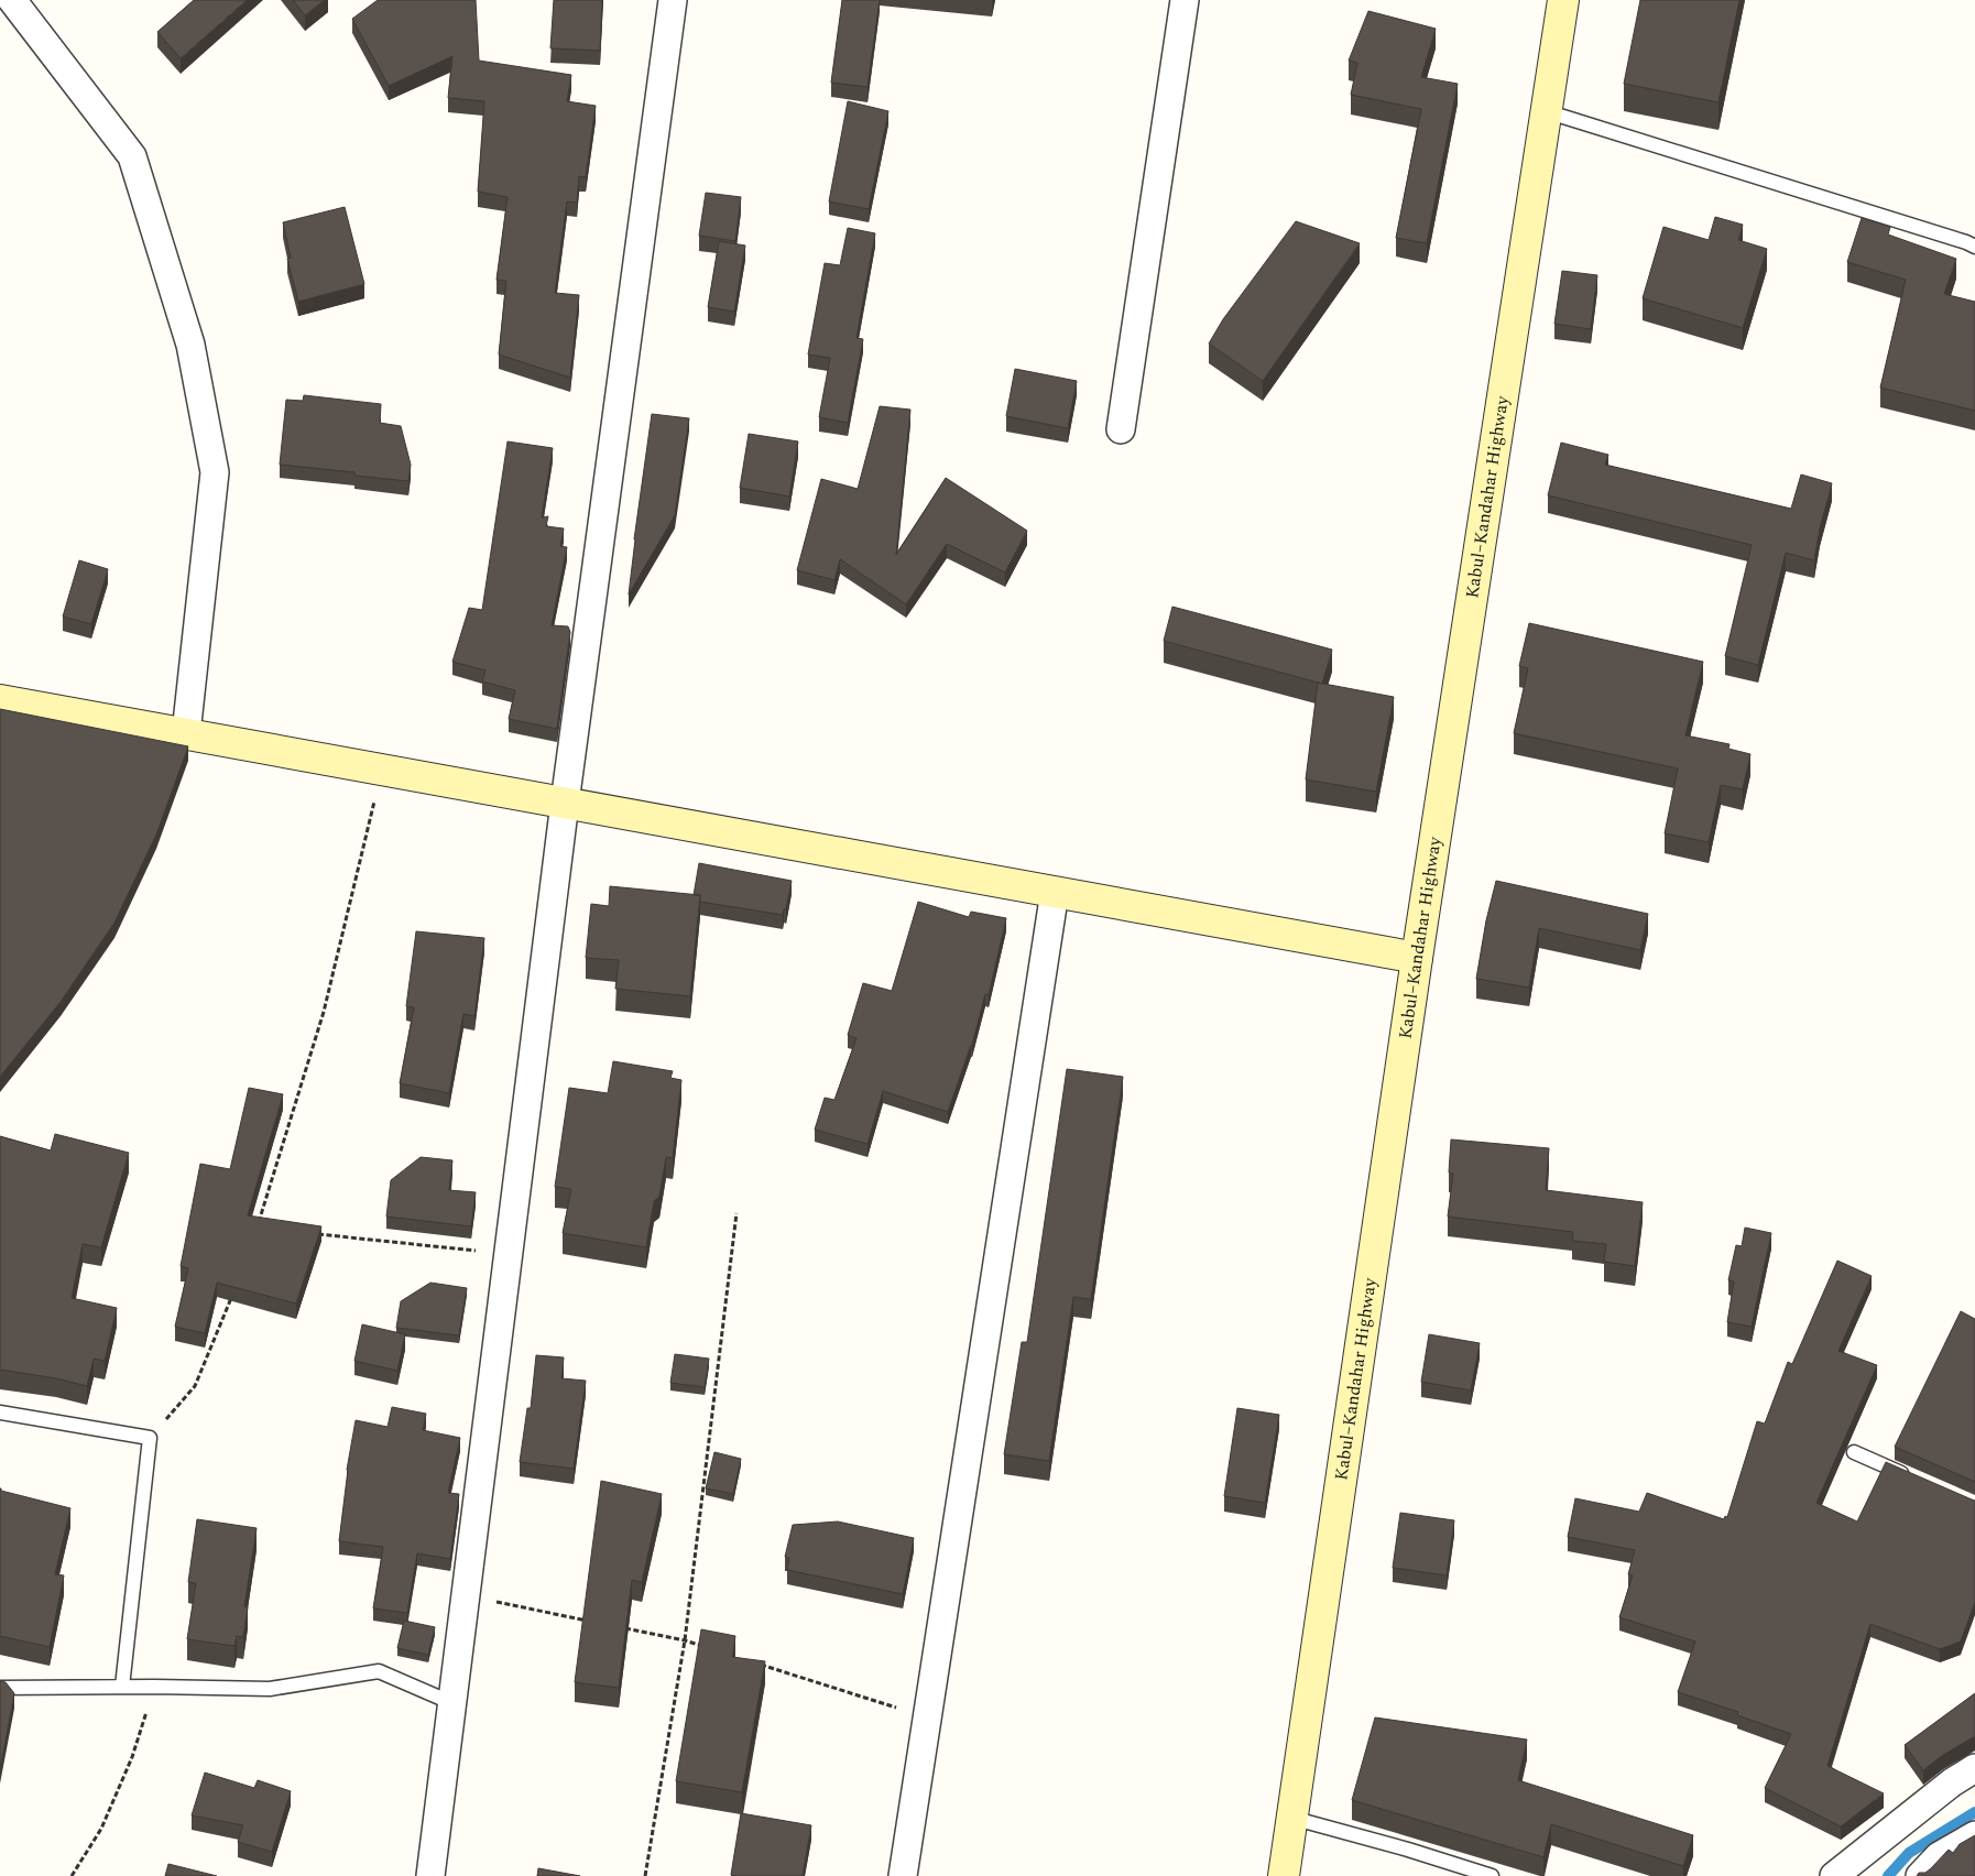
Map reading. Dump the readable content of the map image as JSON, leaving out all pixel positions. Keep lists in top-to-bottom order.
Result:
{
  "streets": {
    "main road": ["Kabul–Kandahar Highway"]
  }
}
